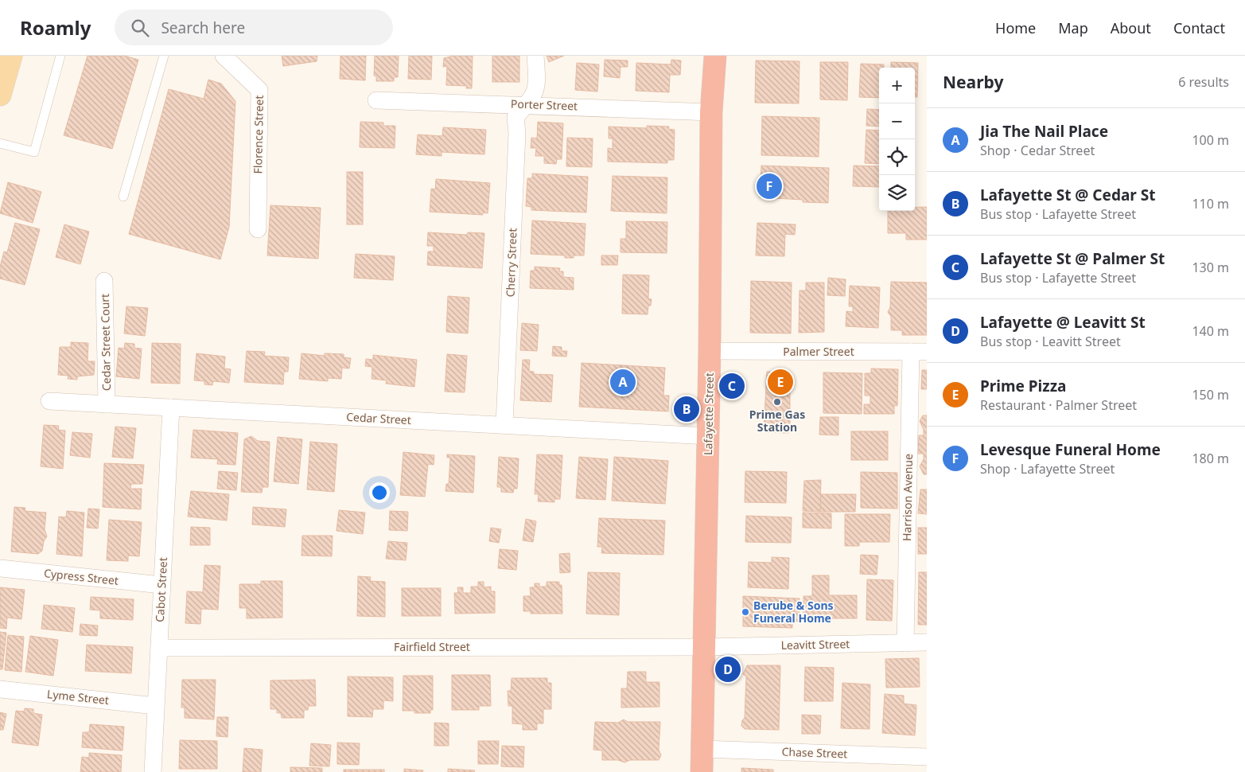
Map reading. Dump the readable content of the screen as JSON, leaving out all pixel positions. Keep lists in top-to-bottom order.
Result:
{
  "streets": {
    "highway": ["Lafayette Street"],
    "street": [
      "Porter Street",
      "Florence Street",
      "Cherry Street",
      "Cedar Street Court",
      "Palmer Street",
      "Cedar Street",
      "Harrison Avenue",
      "Cypress Street",
      "Cabot Street",
      "Leavitt Street",
      "Fairfield Street",
      "Lyme Street",
      "Chase Street"
    ]
  },
  "crossings": [
    ["Porter Street", "Cherry Street"],
    ["Porter Street", "Lafayette Street"],
    ["Cherry Street", "Cedar Street"],
    ["Cedar Street Court", "Cedar Street"],
    ["Palmer Street", "Lafayette Street"],
    ["Palmer Street", "Harrison Avenue"],
    ["Lafayette Street", "Cedar Street"],
    ["Lafayette Street", "Leavitt Street"],
    ["Lafayette Street", "Fairfield Street"],
    ["Lafayette Street", "Chase Street"],
    ["Cedar Street", "Cabot Street"],
    ["Harrison Avenue", "Leavitt Street"],
    ["Cypress Street", "Cabot Street"],
    ["Cabot Street", "Fairfield Street"],
    ["Cabot Street", "Lyme Street"],
    ["Leavitt Street", "Fairfield Street"]
  ],
  "places": ["Prime Gas Station", "Berube & Sons Funeral Home"],
  "page": {
    "header": "Roamly",
    "search": "Search here",
    "nav": [
      "Home",
      "Map",
      "About",
      "Contact"
    ],
    "heading": ["Nearby", "6 results"],
    "map_buttons": ["+", "−"],
    "list": [
      {
        "mark": "A",
        "name": "Jia The Nail Place",
        "note": "Shop · Cedar Street",
        "value": "100 m"
      },
      {
        "mark": "B",
        "name": "Lafayette St @ Cedar St",
        "note": "Bus stop · Lafayette Street",
        "value": "110 m"
      },
      {
        "mark": "C",
        "name": "Lafayette St @ Palmer St",
        "note": "Bus stop · Lafayette Street",
        "value": "130 m"
      },
      {
        "mark": "D",
        "name": "Lafayette @ Leavitt St",
        "note": "Bus stop · Leavitt Street",
        "value": "140 m"
      },
      {
        "mark": "E",
        "name": "Prime Pizza",
        "note": "Restaurant · Palmer Street",
        "value": "150 m"
      },
      {
        "mark": "F",
        "name": "Levesque Funeral Home",
        "note": "Shop · Lafayette Street",
        "value": "180 m"
      }
    ],
    "pins": [
      "F",
      "A",
      "E",
      "C",
      "B",
      "D"
    ]
  }
}
